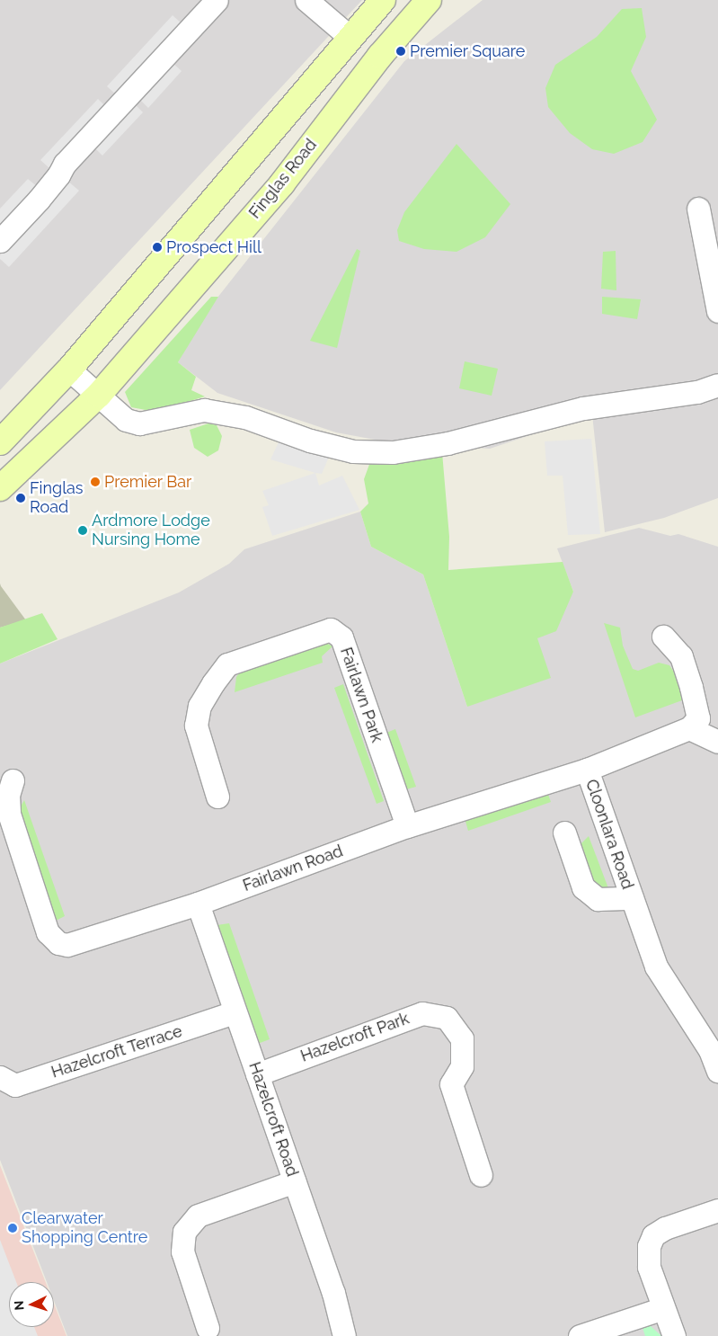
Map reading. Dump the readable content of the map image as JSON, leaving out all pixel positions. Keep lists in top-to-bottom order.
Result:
{
  "streets": {
    "main road": ["Finglas Road"],
    "street": [
      "Fairlawn Park",
      "Cloonlara Road",
      "Fairlawn Road",
      "Hazelcroft Park",
      "Hazelcroft Terrace",
      "Hazelcroft Road"
    ]
  },
  "crossings": [
    ["Fairlawn Park", "Fairlawn Road"],
    ["Cloonlara Road", "Fairlawn Road"],
    ["Fairlawn Road", "Hazelcroft Road"],
    ["Hazelcroft Park", "Hazelcroft Road"],
    ["Hazelcroft Terrace", "Hazelcroft Road"]
  ],
  "places": [
    "Premier Square",
    "Prospect Hill",
    "Premier Bar",
    "Finglas Road",
    "Ardmore Lodge Nursing Home",
    "Clearwater Shopping Centre"
  ],
  "north": "left"
}
